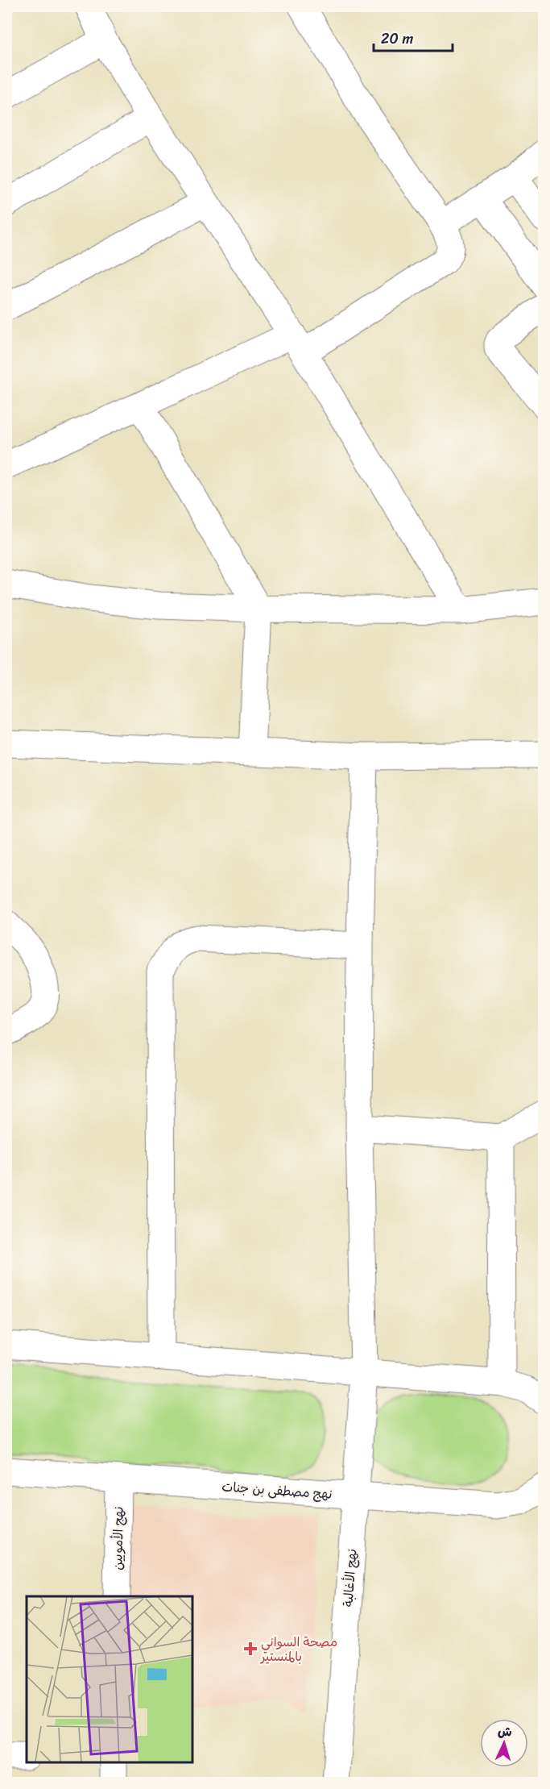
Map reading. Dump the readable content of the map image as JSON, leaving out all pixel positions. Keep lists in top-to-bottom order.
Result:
{
  "streets": {
    "street": ["نهج مصطفى بن جنات", "نهج الأمويين", "نهج الأغالبة"]
  },
  "crossings": [
    ["نهج مصطفى بن جنات", "نهج الأمويين"],
    ["نهج مصطفى بن جنات", "نهج الأغالبة"]
  ],
  "places": {
    "health": ["مصحة السواني بالمنستير"]
  },
  "scale_bar": "20 m",
  "north": "top"
}
